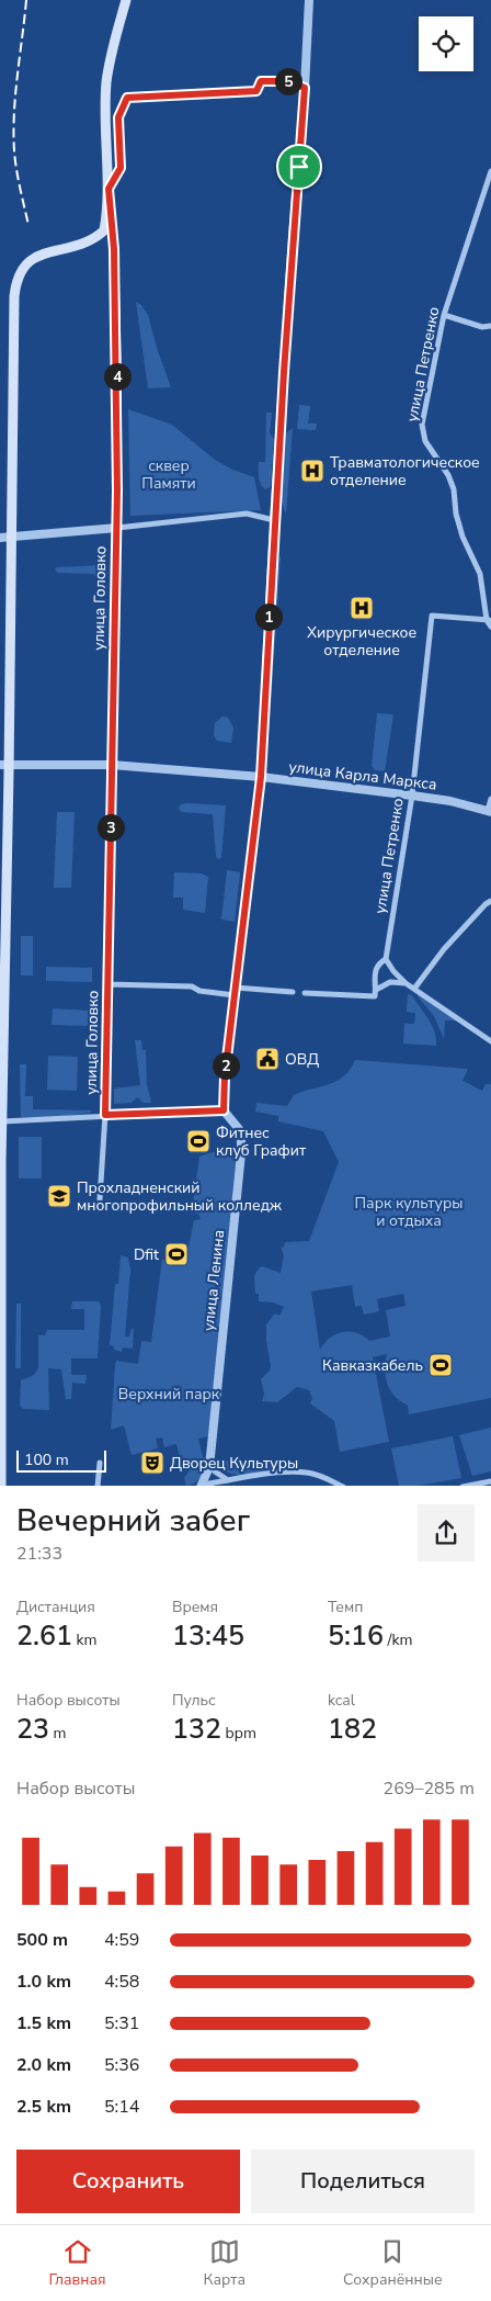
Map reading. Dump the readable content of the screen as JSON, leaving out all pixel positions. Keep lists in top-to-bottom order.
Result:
{
  "streets": {
    "main road": ["улица Головко"],
    "street": ["улица Петренко", "улица Карла Маркса", "улица Ленина"]
  },
  "crossings": [
    ["улица Петренко", "улица Карла Маркса"],
    ["улица Головко", "улица Карла Маркса"]
  ],
  "parks": ["сквер Памяти", "Парк культуры и отдыха", "Верхний парк"],
  "places": {
    "hospital": ["Травматологическое отделение", "Хирургическое отделение"],
    "public building": ["ОВД"],
    "sports": ["Фитнес клуб Графит", "Dfit", "Кавказкабель"],
    "school or university": ["Прохладненский многопрофильный колледж"],
    "theatre": ["Дворец Культуры"]
  },
  "scale_bar": "100 m",
  "page": {
    "pins": [
      "5",
      "4",
      "1",
      "3",
      "2"
    ],
    "scale": "100 m",
    "heading": ["Вечерний забег", "21:33"],
    "stats": [
      ["Дистанция", "2.61 km"],
      ["Время", "13:45"],
      ["Темп", "5:16 /km"],
      ["Набор высоты", "23 m"],
      ["Пульс", "132 bpm"],
      ["kcal", "182"]
    ],
    "chart": ["Набор высоты", "269–285 m"],
    "list": [
      {
        "name": "500 m",
        "note": "4:59"
      },
      {
        "name": "1.0 km",
        "note": "4:58"
      },
      {
        "name": "1.5 km",
        "note": "5:31"
      },
      {
        "name": "2.0 km",
        "note": "5:36"
      },
      {
        "name": "2.5 km",
        "note": "5:14"
      }
    ],
    "buttons": ["Сохранить", "Поделиться"],
    "tabs": ["Главная", "Карта", "Сохранённые"]
  }
}
